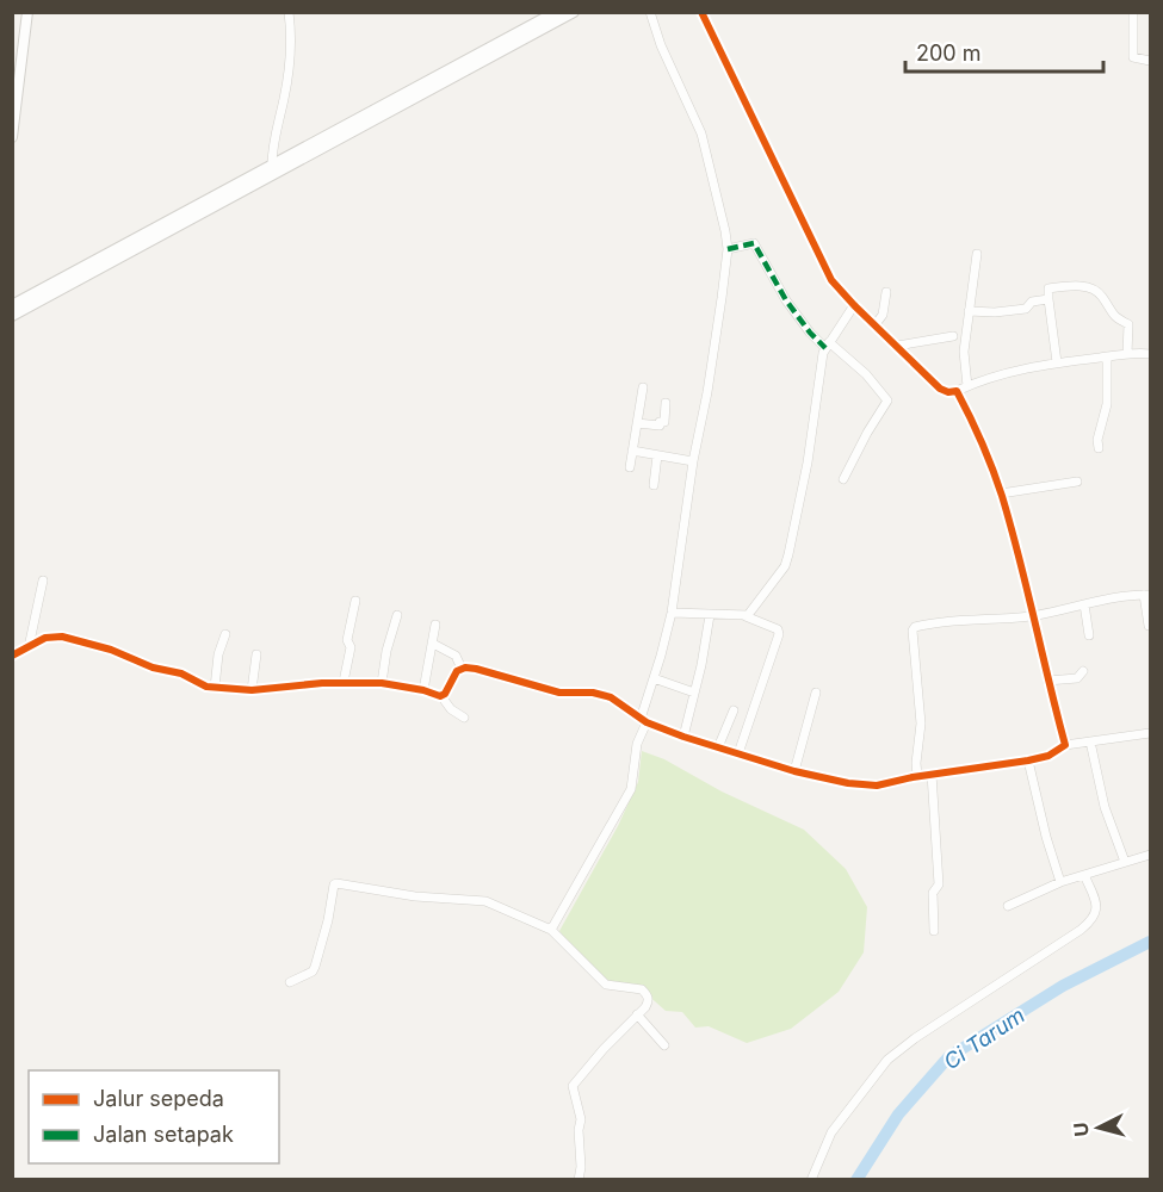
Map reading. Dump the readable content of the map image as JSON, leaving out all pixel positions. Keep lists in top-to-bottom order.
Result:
{
  "water": ["Ci Tarum"],
  "legend": ["Jalur sepeda", "Jalan setapak"],
  "scale_bar": "200 m",
  "north": "left"
}
